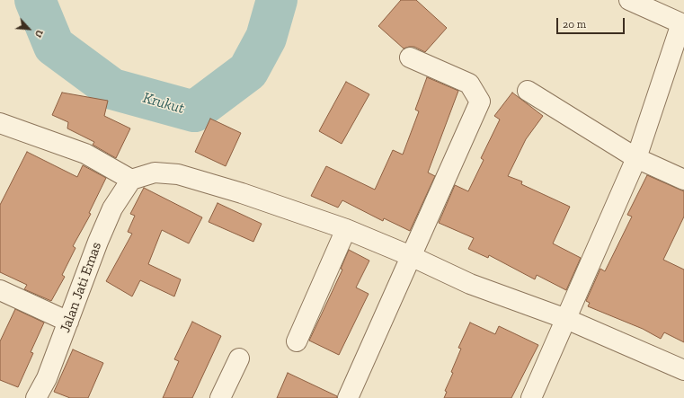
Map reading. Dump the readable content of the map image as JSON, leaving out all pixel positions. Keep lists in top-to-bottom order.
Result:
{
  "streets": {
    "street": ["Jalan Jati Emas"]
  },
  "water": ["Krukut"],
  "scale_bar": "20 m",
  "north": "bottom right"
}
